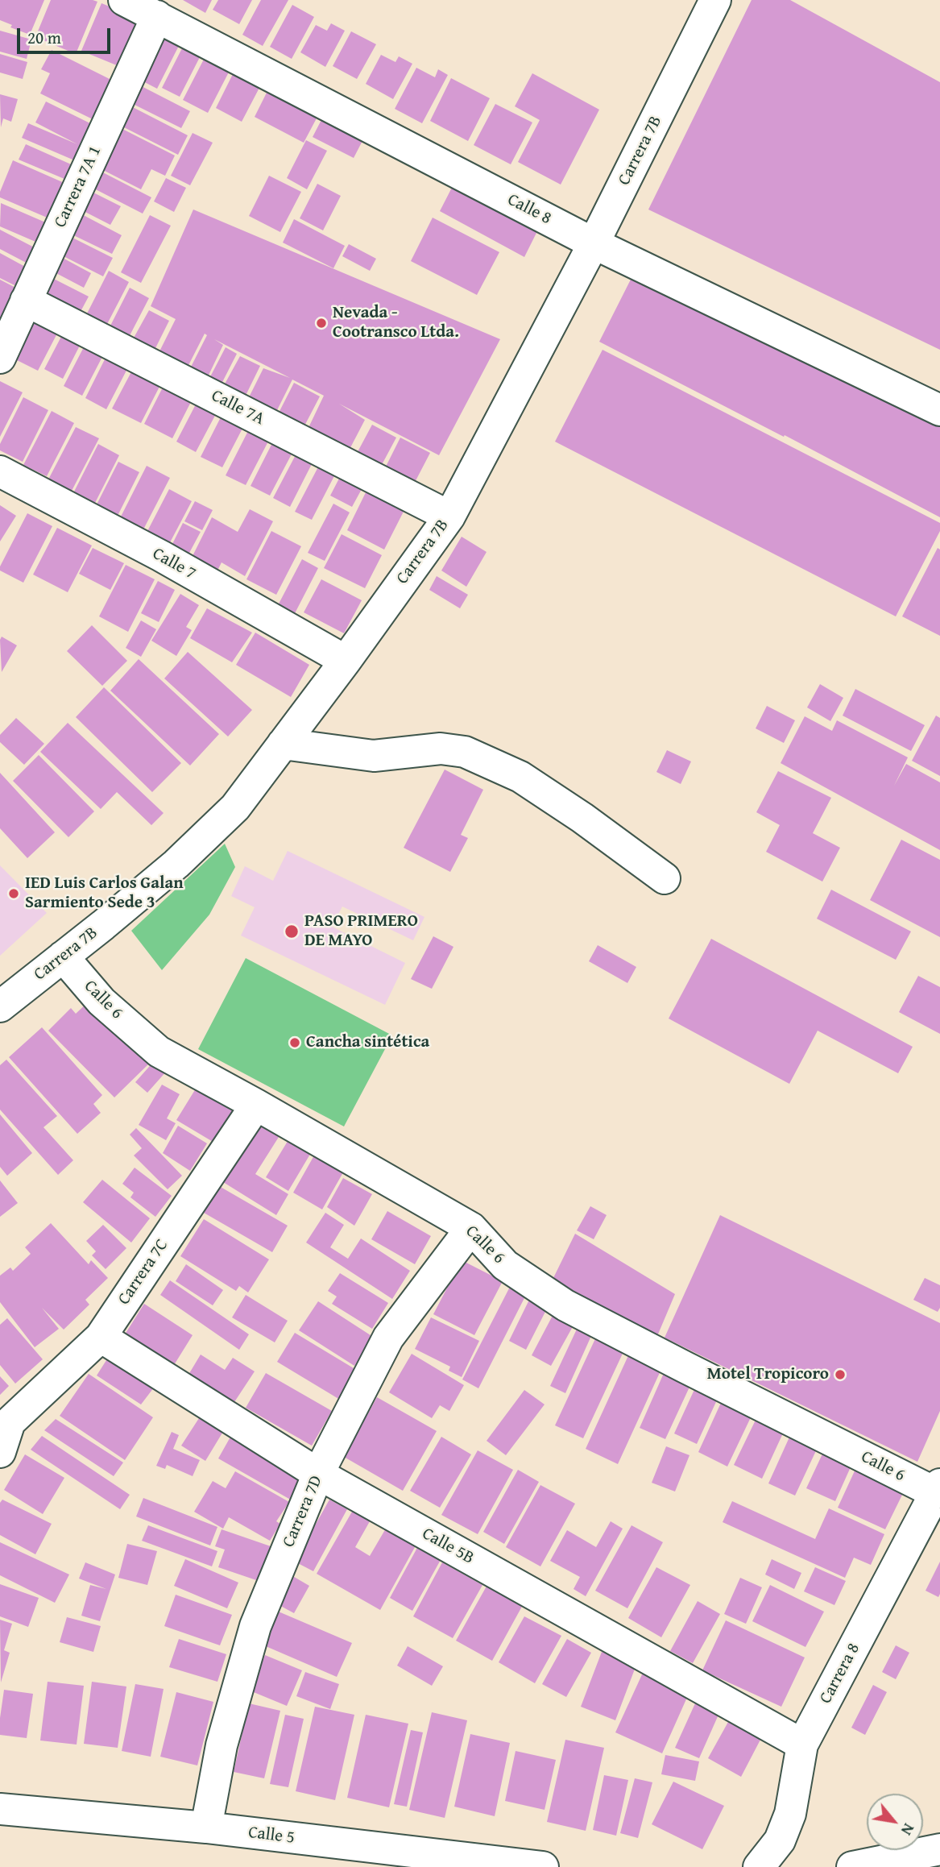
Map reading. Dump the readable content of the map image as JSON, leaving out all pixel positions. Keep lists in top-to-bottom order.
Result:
{
  "streets": {
    "street": [
      "Carrera 7B",
      "Carrera 7A 1",
      "Calle 8",
      "Calle 7A",
      "Calle 7",
      "Calle 6",
      "Carrera 7C",
      "Carrera 7D",
      "Calle 5B",
      "Carrera 8",
      "Calle 5"
    ]
  },
  "crossings": [
    ["Carrera 7B", "Calle 8"],
    ["Carrera 7B", "Calle 7A"],
    ["Carrera 7B", "Calle 7"],
    ["Carrera 7B", "Calle 6"],
    ["Carrera 7A 1", "Calle 8"],
    ["Carrera 7A 1", "Calle 7A"],
    ["Calle 6", "Carrera 7C"],
    ["Calle 6", "Carrera 7D"],
    ["Calle 6", "Carrera 8"],
    ["Carrera 7C", "Calle 5B"],
    ["Carrera 7D", "Calle 5B"],
    ["Carrera 7D", "Calle 5"],
    ["Calle 5B", "Carrera 8"]
  ],
  "places": [
    "Nevada - Cootransco Ltda.",
    "IED Luis Carlos Galan Sarmiento Sede 3",
    "PASO PRIMERO DE MAYO",
    "Cancha sintética",
    "Motel Tropicoro"
  ],
  "scale_bar": "20 m",
  "north": "bottom right"
}
